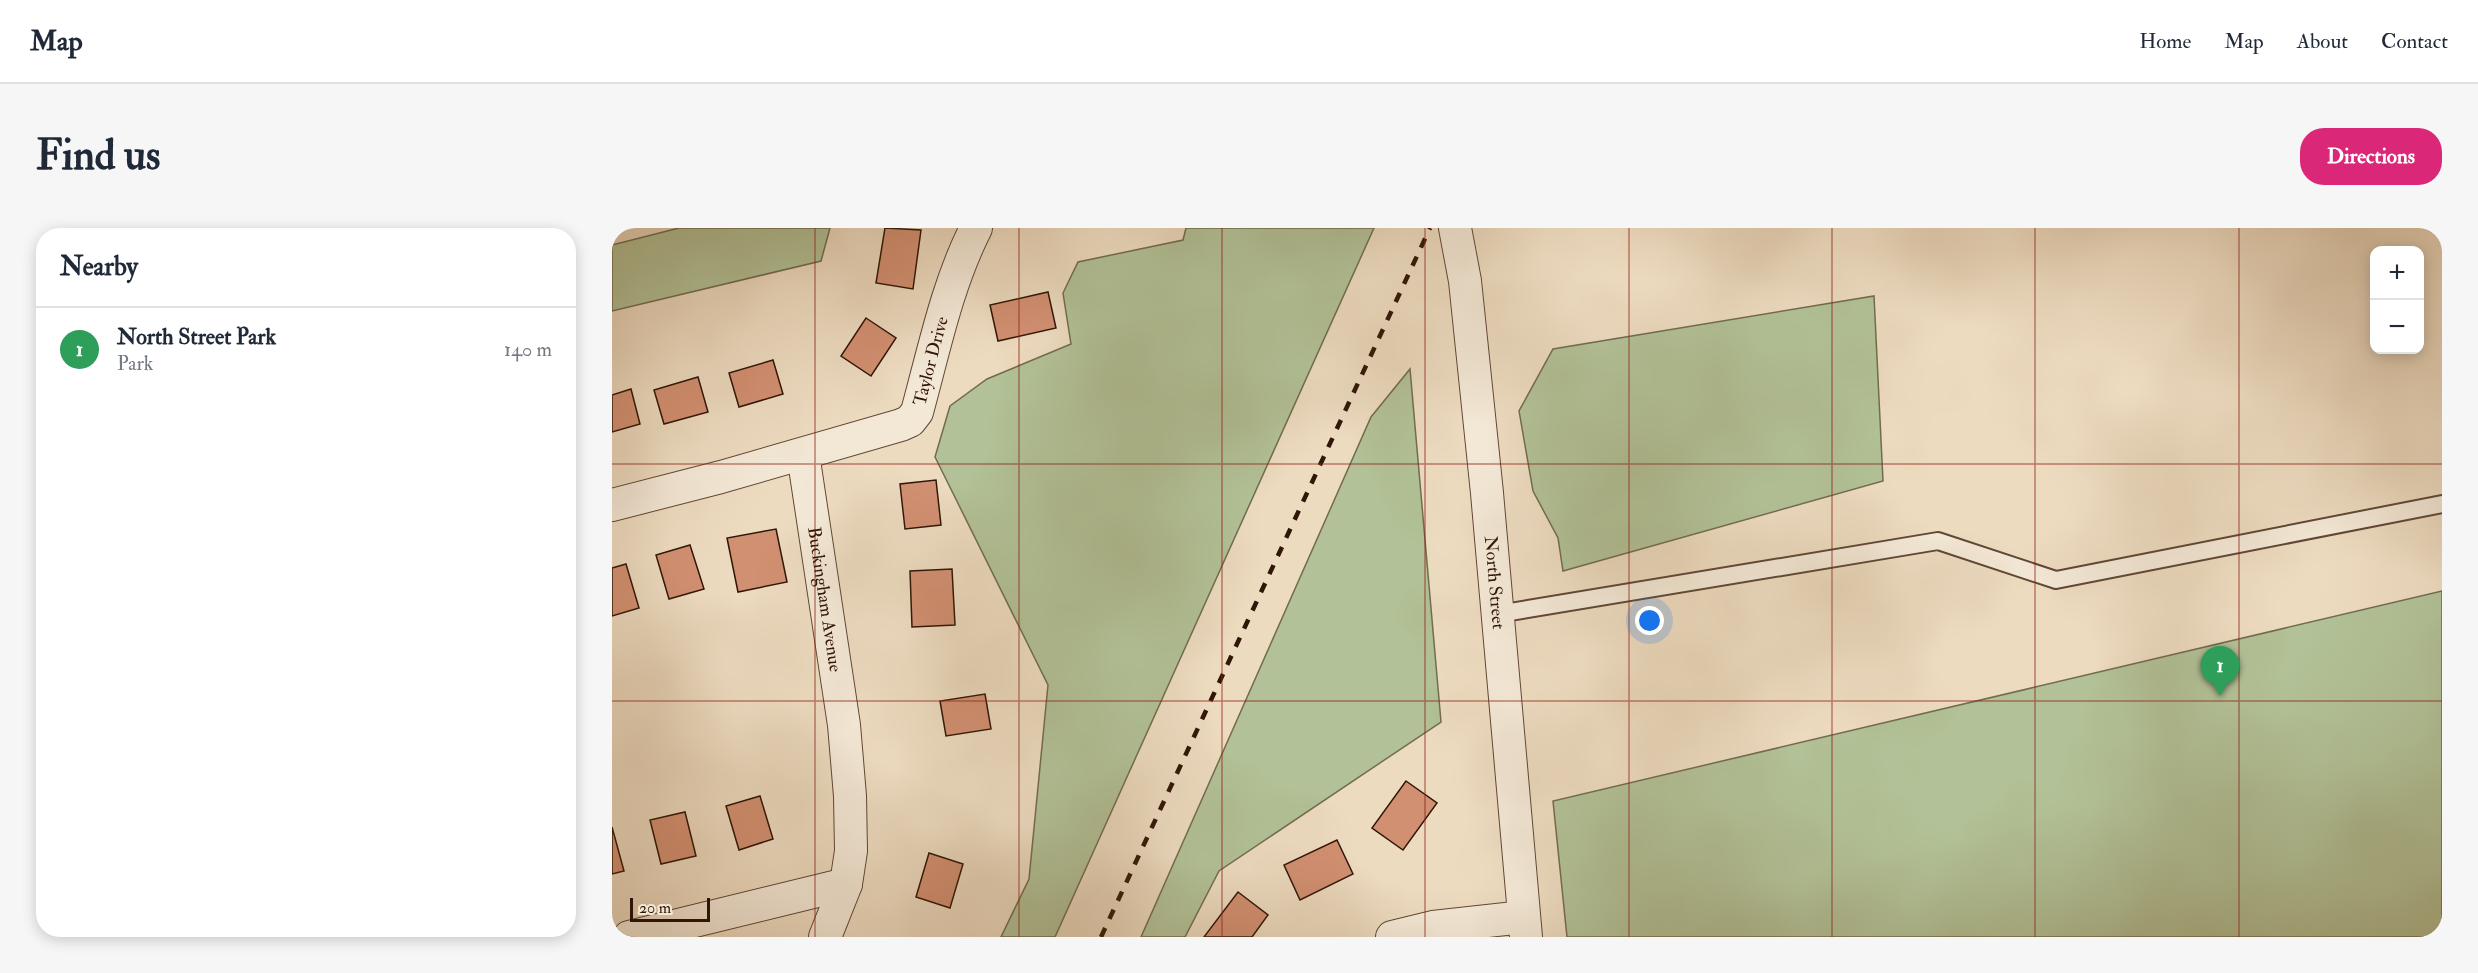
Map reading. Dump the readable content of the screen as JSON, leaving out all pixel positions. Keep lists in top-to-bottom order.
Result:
{
  "streets": {
    "street": ["Taylor Drive", "North Street", "Buckingham Avenue"]
  },
  "crossings": [
    ["Taylor Drive", "Buckingham Avenue"]
  ],
  "scale_bar": "20 m",
  "page": {
    "header": "Map",
    "nav": [
      "Home",
      "Map",
      "About",
      "Contact"
    ],
    "buttons": "Directions",
    "title": "Find us",
    "heading": "Nearby",
    "map_buttons": ["+", "−"],
    "list": [
      {
        "mark": "1",
        "name": "North Street Park",
        "note": "Park",
        "value": "140 m"
      }
    ],
    "pins": "1",
    "scale": "20 m"
  }
}
